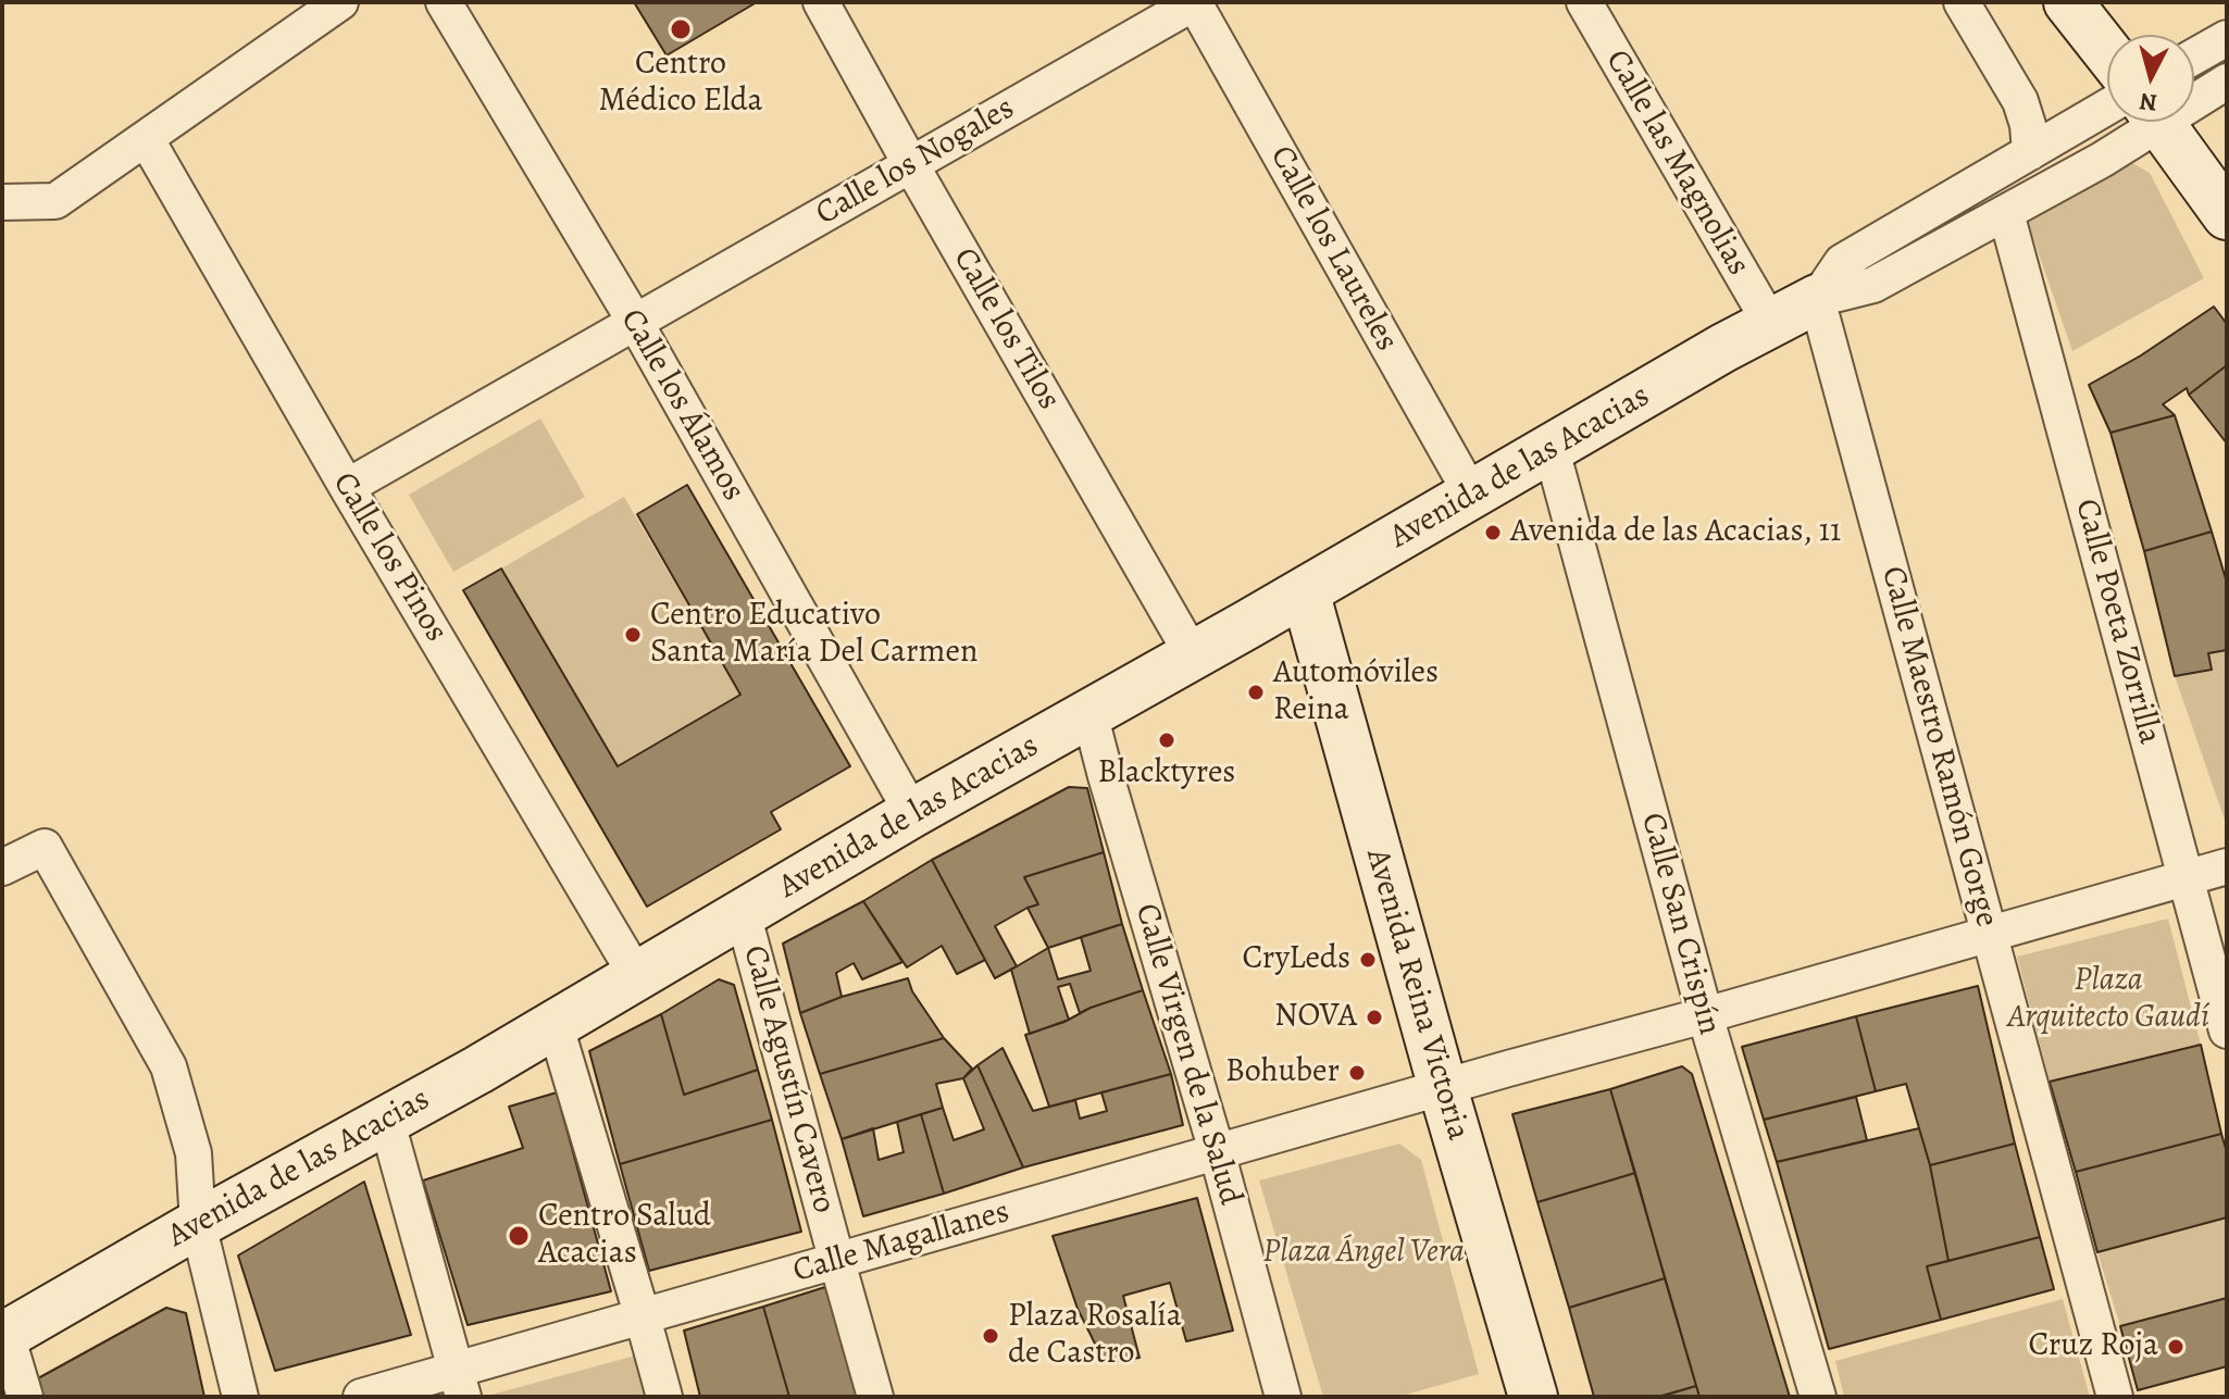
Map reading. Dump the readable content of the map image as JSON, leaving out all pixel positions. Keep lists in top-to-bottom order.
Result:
{
  "streets": {
    "street": [
      "Calle los Nogales",
      "Calle las Magnolias",
      "Calle los Laureles",
      "Calle los Tilos",
      "Calle los Álamos",
      "Avenida de las Acacias",
      "Calle los Pinos",
      "Calle Poeta Zorrilla",
      "Calle Maestro Ramón Gorge",
      "Calle San Crispín",
      "Avenida Reina Victoria",
      "Calle Virgen de la Salud",
      "Calle Agustín Cavero",
      "Calle Magallanes"
    ]
  },
  "crossings": [
    ["Calle los Nogales", "Calle los Laureles"],
    ["Calle los Nogales", "Calle los Tilos"],
    ["Calle los Nogales", "Calle los Álamos"],
    ["Calle los Nogales", "Calle los Pinos"],
    ["Calle las Magnolias", "Avenida de las Acacias"],
    ["Calle los Laureles", "Avenida de las Acacias"],
    ["Calle los Tilos", "Avenida de las Acacias"],
    ["Calle los Álamos", "Avenida de las Acacias"],
    ["Avenida de las Acacias", "Calle los Pinos"],
    ["Avenida de las Acacias", "Calle Poeta Zorrilla"],
    ["Avenida de las Acacias", "Calle Maestro Ramón Gorge"],
    ["Avenida de las Acacias", "Calle San Crispín"],
    ["Avenida de las Acacias", "Avenida Reina Victoria"],
    ["Avenida de las Acacias", "Calle Virgen de la Salud"],
    ["Avenida de las Acacias", "Calle Agustín Cavero"],
    ["Calle Poeta Zorrilla", "Calle Magallanes"],
    ["Calle Maestro Ramón Gorge", "Calle Magallanes"],
    ["Calle San Crispín", "Calle Magallanes"],
    ["Avenida Reina Victoria", "Calle Magallanes"],
    ["Calle Virgen de la Salud", "Calle Magallanes"],
    ["Calle Agustín Cavero", "Calle Magallanes"]
  ],
  "parks": ["Plaza Arquitecto Gaudí", "Plaza Ángel Vera"],
  "places": [
    "Centro Médico Elda",
    "Avenida de las Acacias, 11",
    "Centro Educativo Santa María Del Carmen",
    "Automóviles Reina",
    "Blacktyres",
    "CryLeds",
    "NOVA",
    "Bohuber",
    "Centro Salud Acacias",
    "Plaza Rosalía de Castro",
    "Cruz Roja"
  ],
  "north": "bottom"
}
